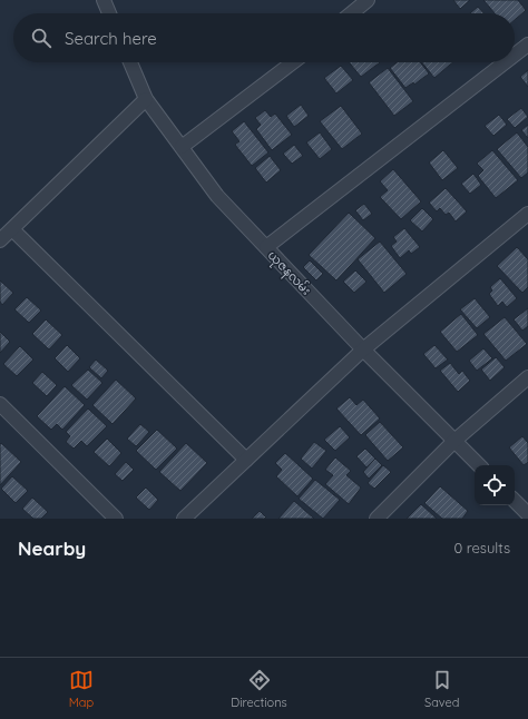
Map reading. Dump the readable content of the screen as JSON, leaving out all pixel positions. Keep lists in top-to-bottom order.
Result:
{
  "streets": {
    "street": ["ယုဇနလမ်း"]
  },
  "page": {
    "search": "Search here",
    "heading": ["Nearby", "0 results"],
    "nav": ["Map", "Directions", "Saved"]
  }
}
